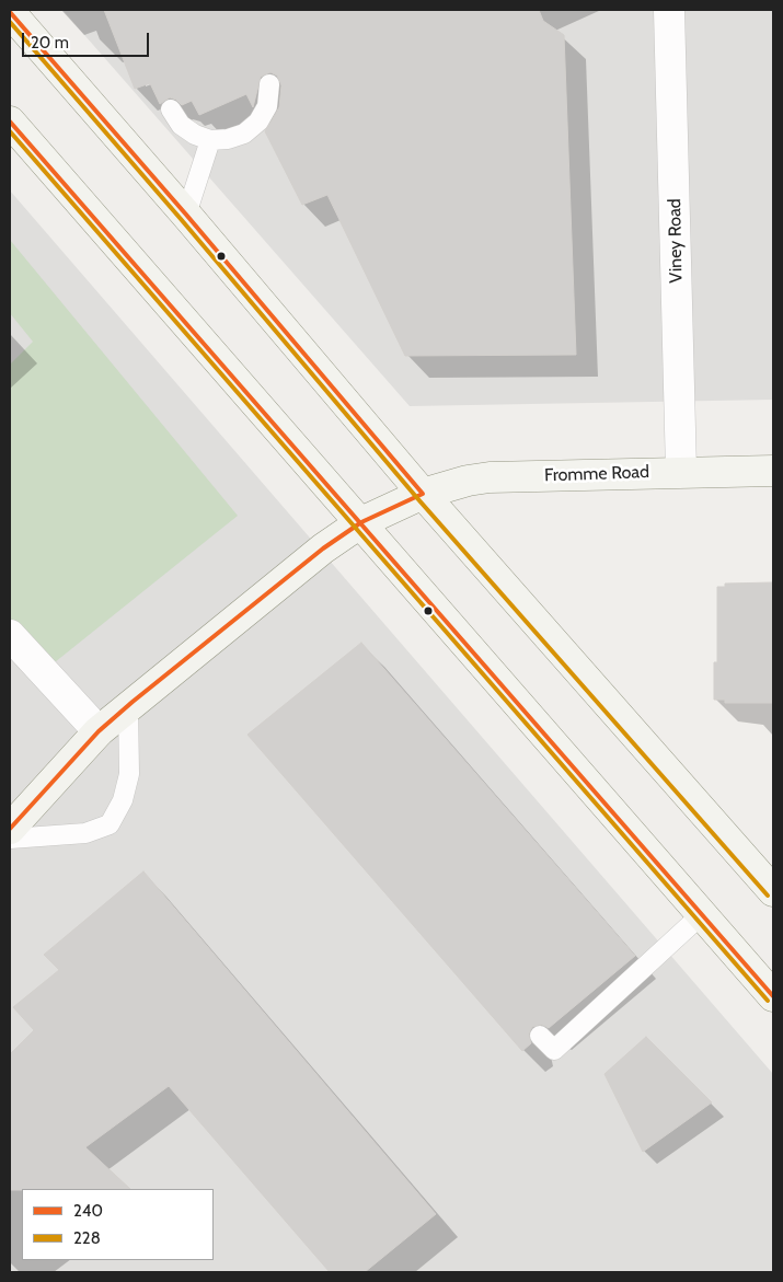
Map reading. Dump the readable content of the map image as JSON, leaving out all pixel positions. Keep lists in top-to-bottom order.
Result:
{
  "streets": {
    "main road": ["Fromme Road"],
    "street": ["Viney Road"]
  },
  "crossings": [
    ["Viney Road", "Fromme Road"]
  ],
  "lines": ["transit line 240", "transit line 228"],
  "legend": ["240", "228"],
  "scale_bar": "20 m"
}
